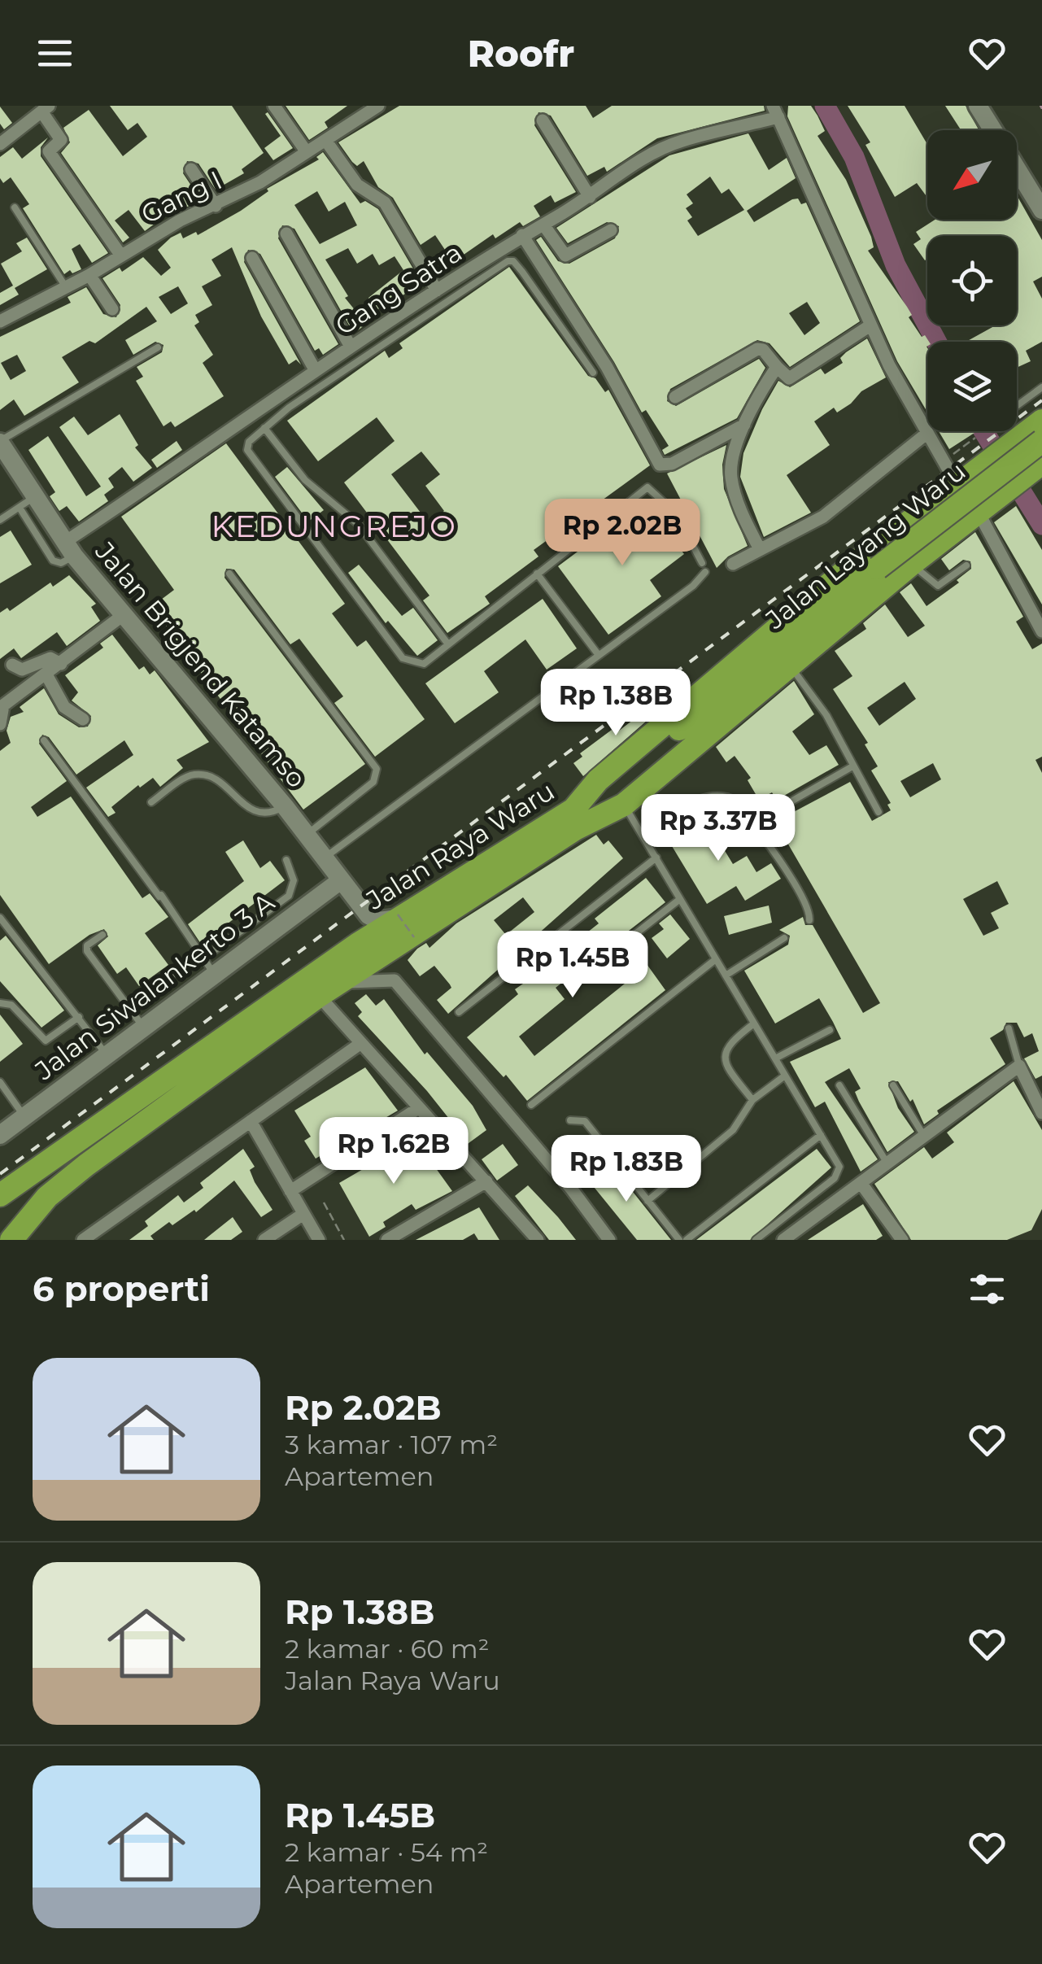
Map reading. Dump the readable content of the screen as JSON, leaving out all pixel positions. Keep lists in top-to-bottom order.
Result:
{
  "streets": {
    "highway": ["Jalan Layang Waru", "Jalan Raya Waru"],
    "street": [
      "Gang I",
      "Gang Satra",
      "Jalan Brigjend Katamso",
      "Jalan Siwalankerto 3 A"
    ]
  },
  "crossings": [
    ["Gang Satra", "Jalan Brigjend Katamso"],
    ["Jalan Layang Waru", "Jalan Raya Waru"],
    ["Jalan Brigjend Katamso", "Jalan Siwalankerto 3 A"]
  ],
  "districts": ["KEDUNGREJO"],
  "north": "bottom left",
  "page": {
    "header": "Roofr",
    "price": [
      "Rp 2.02B",
      "Rp 1.38B",
      "Rp 3.37B",
      "Rp 1.45B",
      "Rp 1.62B",
      "Rp 1.83B"
    ],
    "heading": "6 properti",
    "list": [
      {
        "name": "Rp 2.02B",
        "note": "3 kamar · 107 m² · Apartemen"
      },
      {
        "name": "Rp 1.38B",
        "note": "2 kamar · 60 m² · Jalan Raya Waru"
      },
      {
        "name": "Rp 1.45B",
        "note": "2 kamar · 54 m² · Apartemen"
      }
    ]
  }
}
